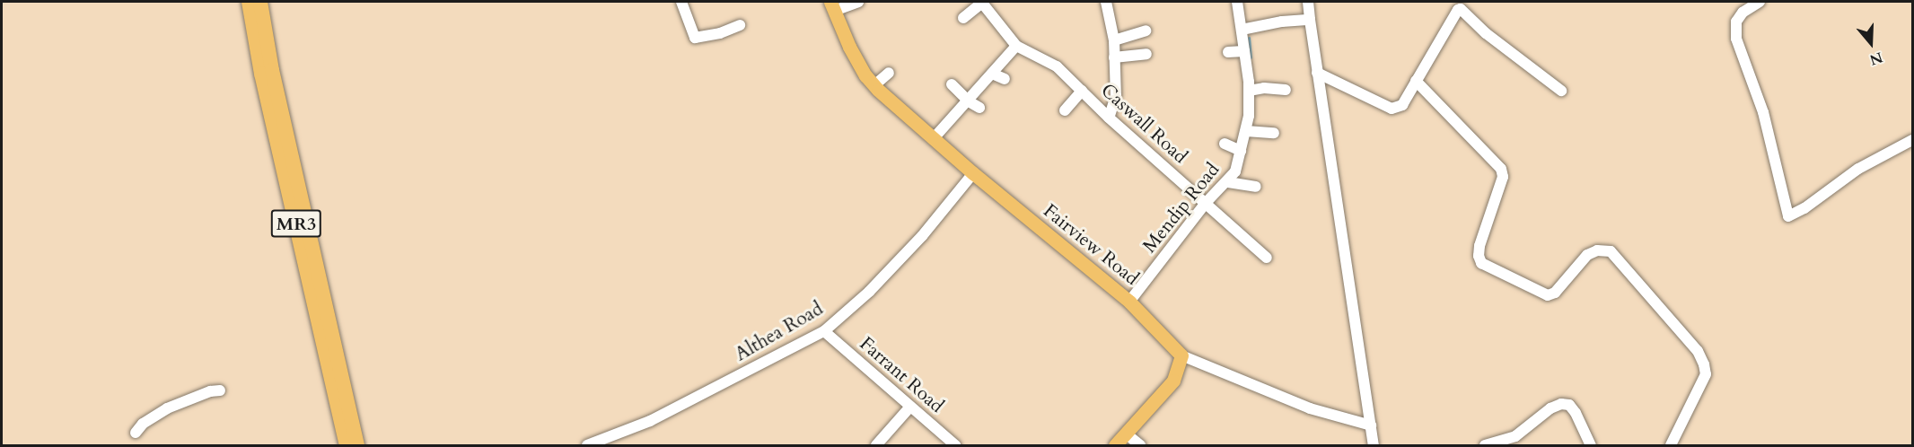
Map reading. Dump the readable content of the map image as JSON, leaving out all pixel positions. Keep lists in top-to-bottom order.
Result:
{
  "streets": {
    "highway": ["MR3"],
    "main road": ["Fairview Road"],
    "street": [
      "Caswall Road",
      "Mendip Road",
      "Althea Road",
      "Farrant Road"
    ]
  },
  "crossings": [
    ["Caswall Road", "Mendip Road"],
    ["Mendip Road", "Fairview Road"],
    ["Fairview Road", "Althea Road"],
    ["Althea Road", "Farrant Road"]
  ],
  "north": "bottom"
}
